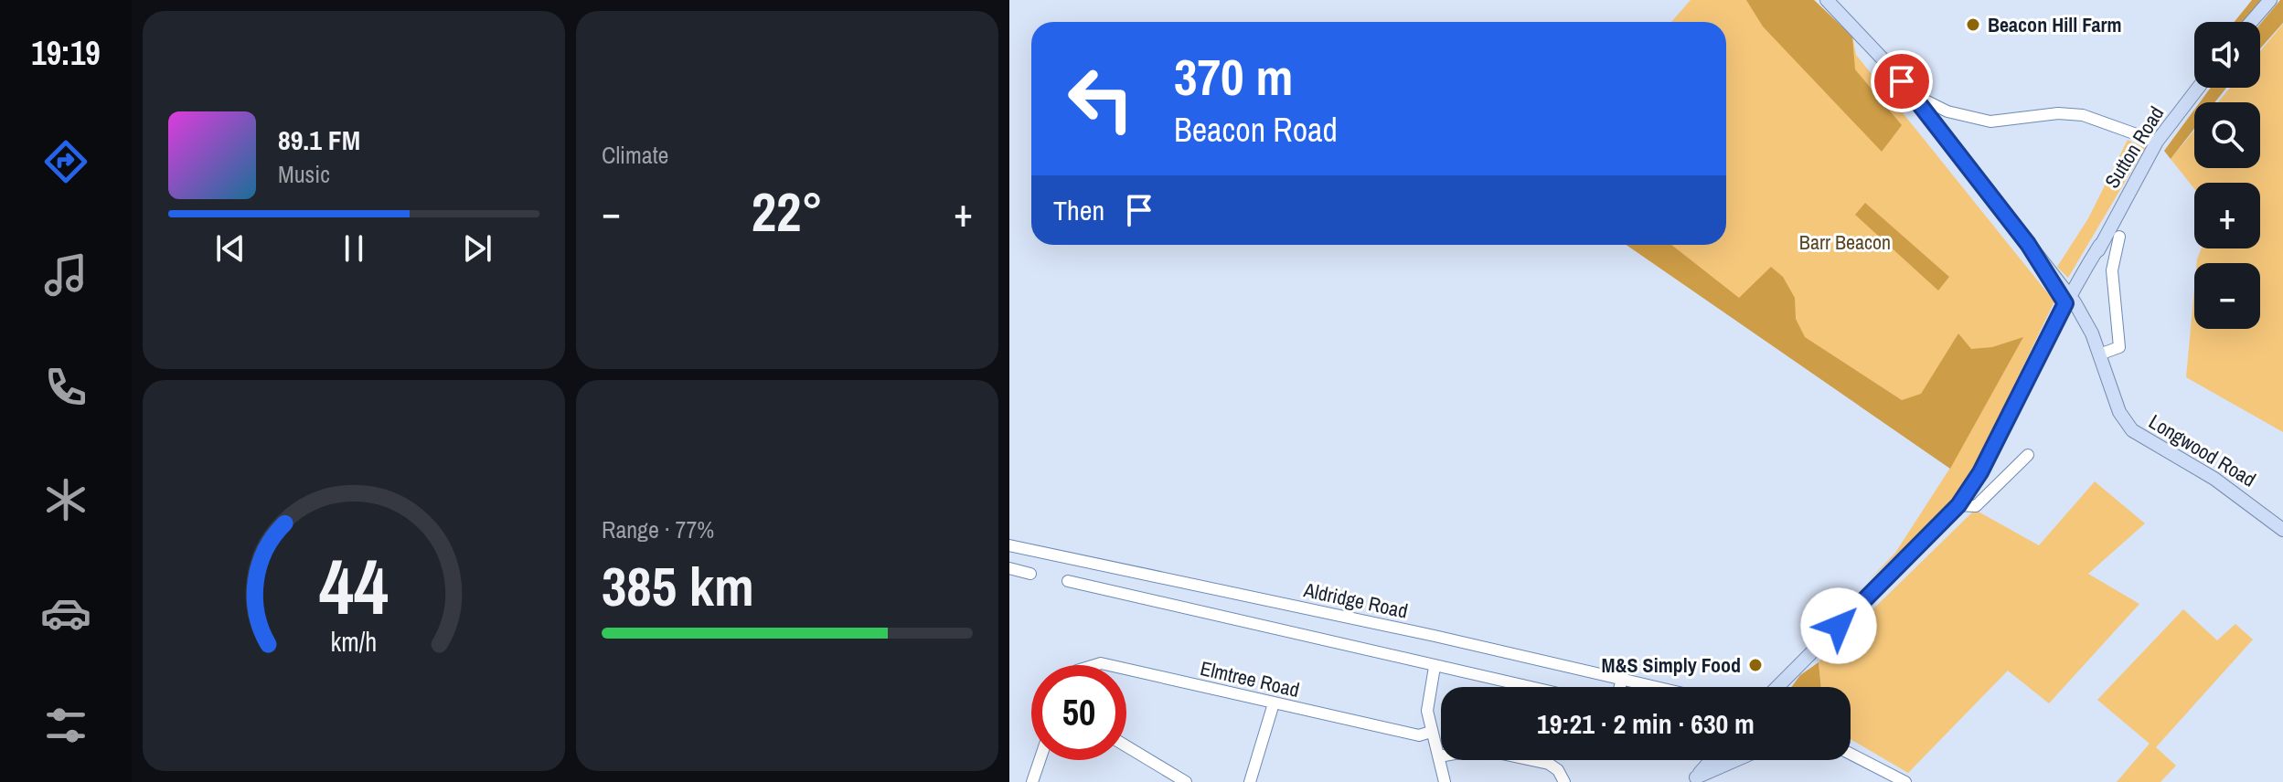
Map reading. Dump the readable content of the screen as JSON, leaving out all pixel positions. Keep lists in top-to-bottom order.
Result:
{
  "streets": {
    "main road": ["Sutton Road", "Longwood Road"],
    "street": ["Aldridge Road", "Elmtree Road"]
  },
  "crossings": [
    ["Sutton Road", "Longwood Road"]
  ],
  "parks": ["Barr Beacon"],
  "places": ["Beacon Hill Farm", "M&S Simply Food"],
  "page": {
    "tabs": "19:19",
    "tile": [
      "Climate",
      ["Range · 77%", "385 km"]
    ],
    "map_buttons": ["+", "−"],
    "turn": ["370 m", "Beacon Road"],
    "song": ["89.1 FM", "Music"],
    "then": "Then",
    "heat": ["−", "22°", "+"],
    "limit": "50",
    "trip": "19:21 · 2 min · 630 m",
    "gauge": ["44", "km/h"]
  }
}
